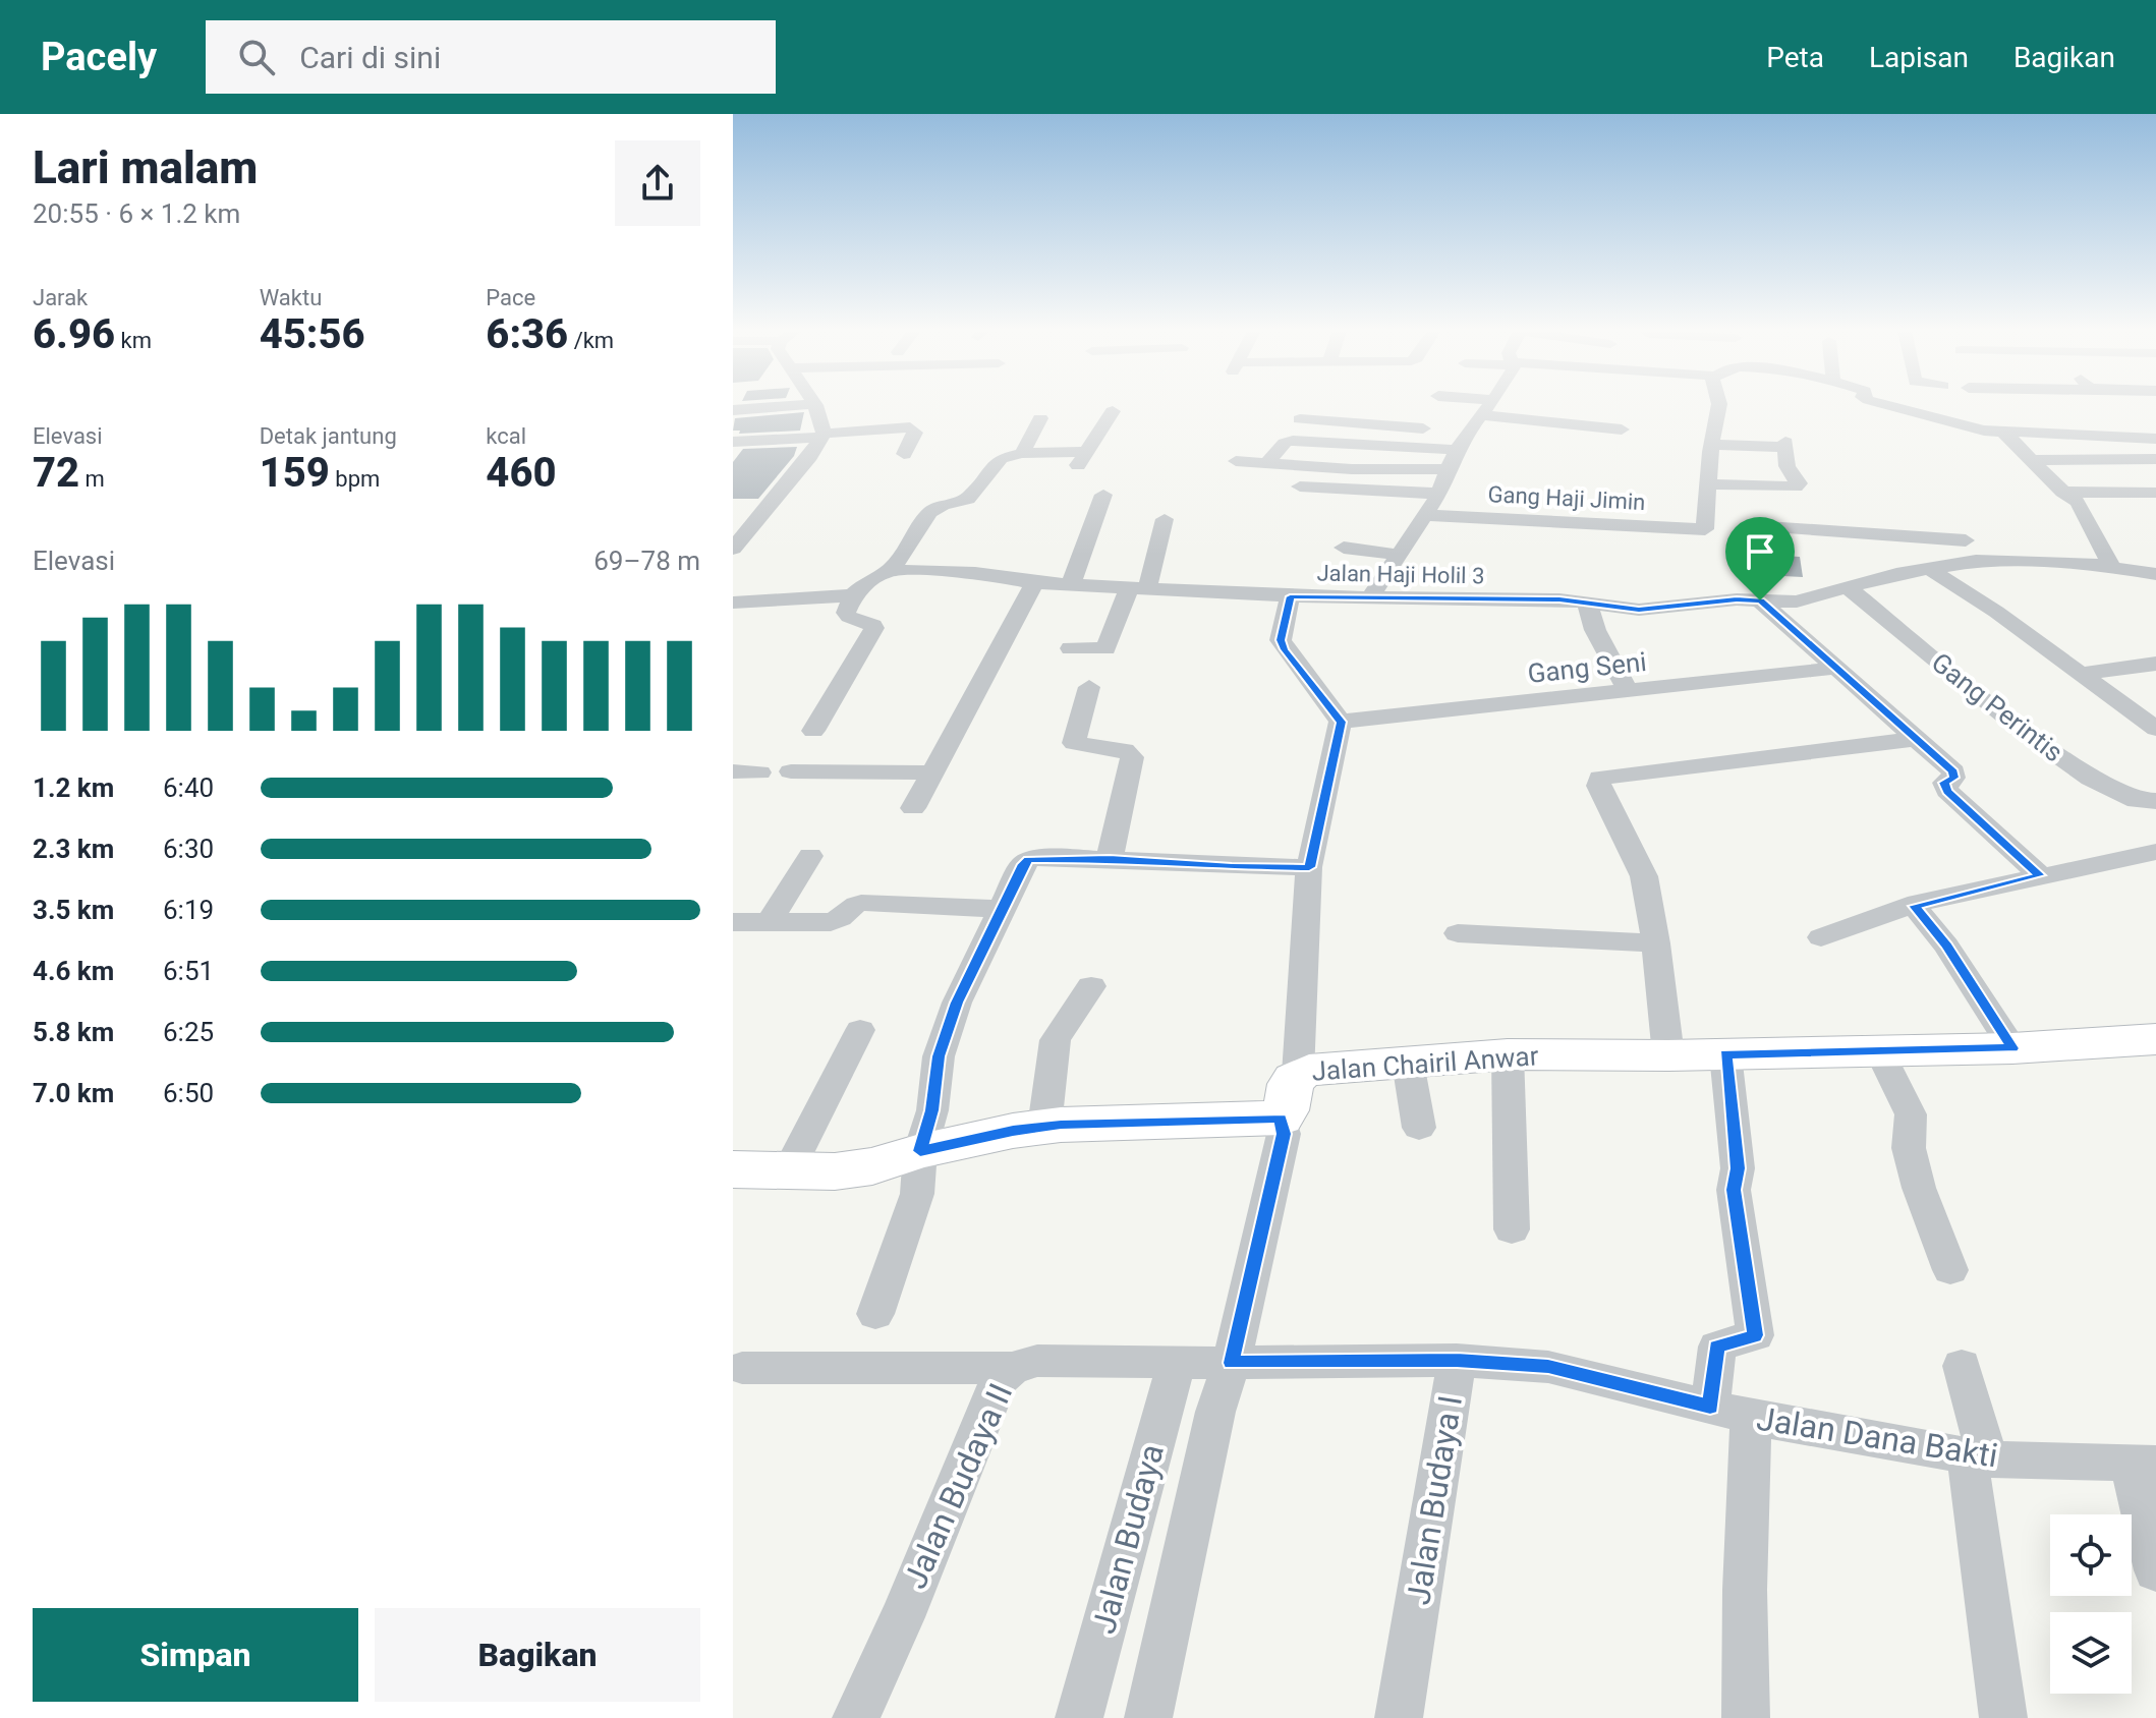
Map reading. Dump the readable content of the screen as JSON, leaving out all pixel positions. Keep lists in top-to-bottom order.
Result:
{
  "streets": {
    "street": [
      "Gang Haji Jimin",
      "Jalan Haji Holil 3",
      "Gang Seni",
      "Gang Perintis",
      "Jalan Chairil Anwar",
      "Jalan Dana Bakti",
      "Jalan Budaya II",
      "Jalan Budaya I",
      "Jalan Budaya"
    ]
  },
  "crossings": [
    ["Jalan Haji Holil 3", "Gang Perintis"],
    ["Jalan Chairil Anwar", "Jalan Budaya"],
    ["Jalan Dana Bakti", "Jalan Budaya I"],
    ["Jalan Budaya II", "Jalan Budaya I"],
    ["Jalan Budaya II", "Jalan Budaya"],
    ["Jalan Budaya I", "Jalan Budaya"]
  ],
  "page": {
    "header": "Pacely",
    "search": "Cari di sini",
    "nav": ["Peta", "Lapisan", "Bagikan"],
    "heading": ["Lari malam", "20:55 · 6 × 1.2 km"],
    "stats": [
      ["Jarak", "6.96 km"],
      ["Waktu", "45:56"],
      ["Pace", "6:36 /km"],
      ["Elevasi", "72 m"],
      ["Detak jantung", "159 bpm"],
      ["kcal", "460"]
    ],
    "chart": ["Elevasi", "69–78 m"],
    "list": [
      {
        "name": "1.2 km",
        "note": "6:40"
      },
      {
        "name": "2.3 km",
        "note": "6:30"
      },
      {
        "name": "3.5 km",
        "note": "6:19"
      },
      {
        "name": "4.6 km",
        "note": "6:51"
      },
      {
        "name": "5.8 km",
        "note": "6:25"
      },
      {
        "name": "7.0 km",
        "note": "6:50"
      }
    ],
    "buttons": ["Simpan", "Bagikan"]
  }
}
